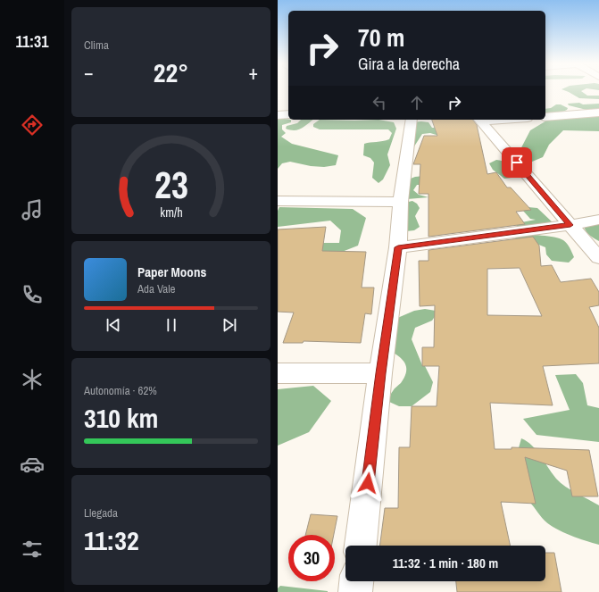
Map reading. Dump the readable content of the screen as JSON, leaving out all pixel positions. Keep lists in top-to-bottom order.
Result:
{
  "page": {
    "tabs": "11:31",
    "tile": [
      "Clima",
      ["Autonomía · 62%", "310 km"],
      ["Llegada", "11:32"]
    ],
    "turn": ["70 m", "Gira a la derecha"],
    "heat": ["−", "22°", "+"],
    "song": ["Paper Moons", "Ada Vale"],
    "limit": "30",
    "trip": "11:32 · 1 min · 180 m",
    "gauge": ["23", "km/h"]
  }
}
